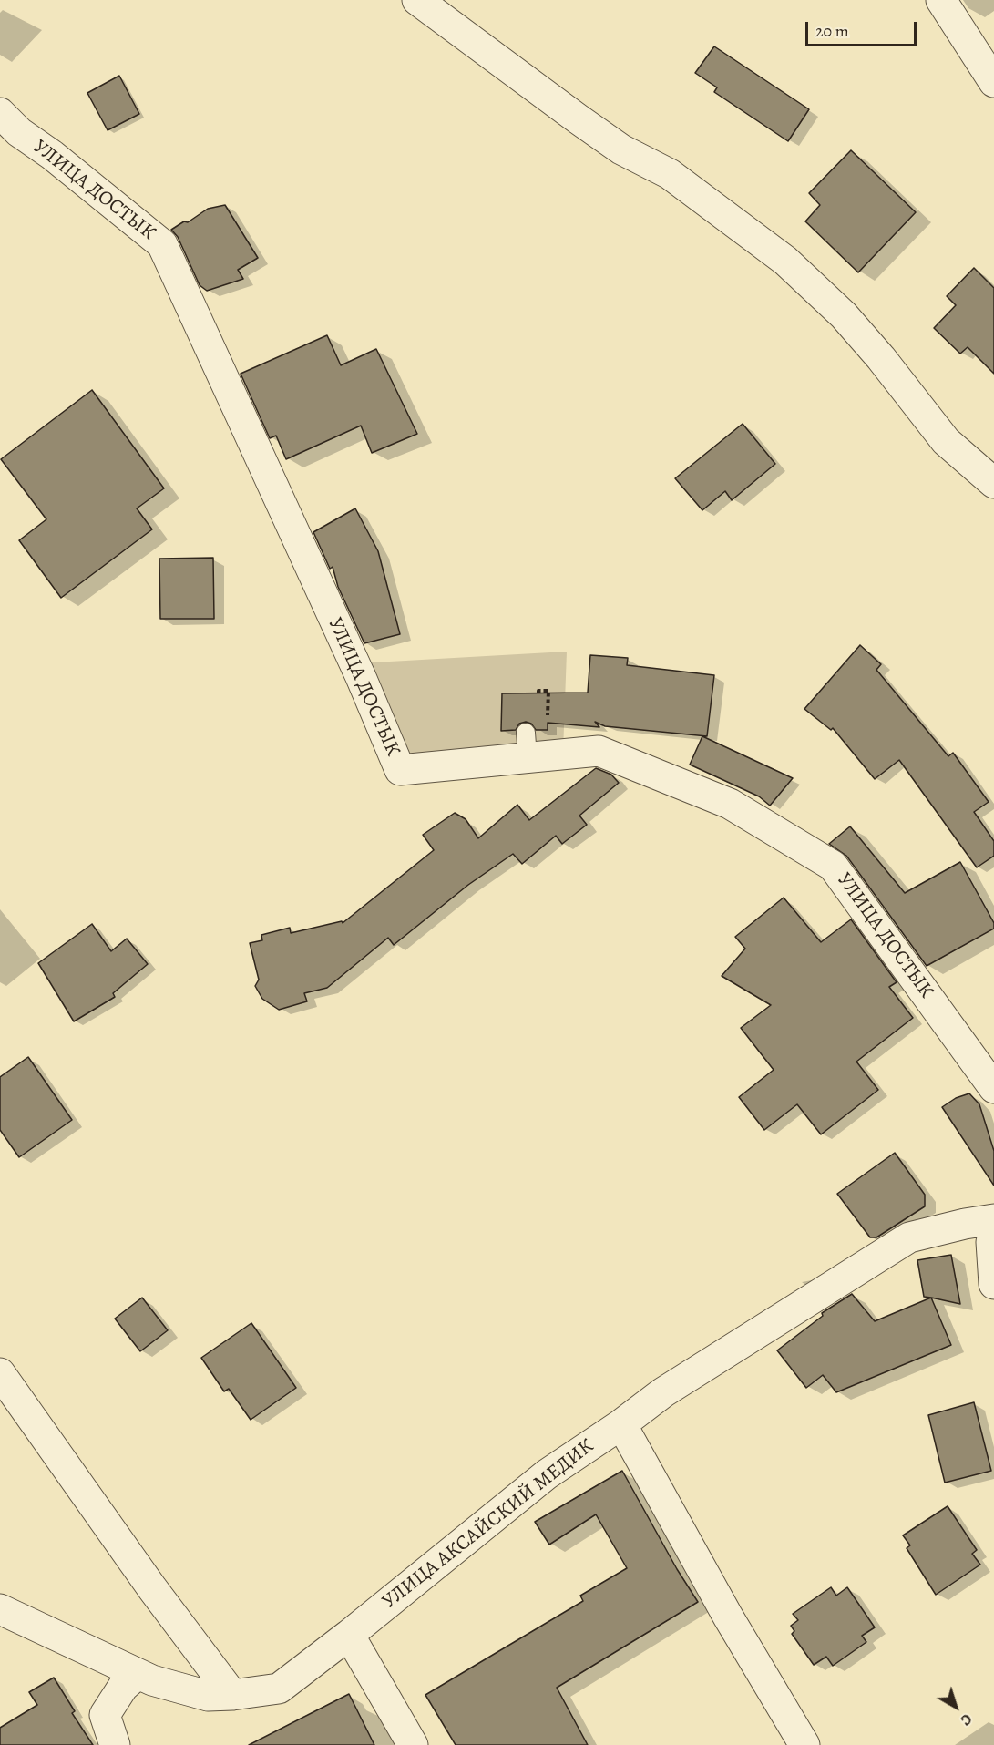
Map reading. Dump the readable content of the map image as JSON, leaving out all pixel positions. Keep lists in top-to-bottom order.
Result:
{
  "streets": {
    "street": ["УЛИЦА ДОСТЫК", "УЛИЦА АКСАЙСКИЙ МЕДИК"]
  },
  "scale_bar": "20 m",
  "north": "bottom right"
}
